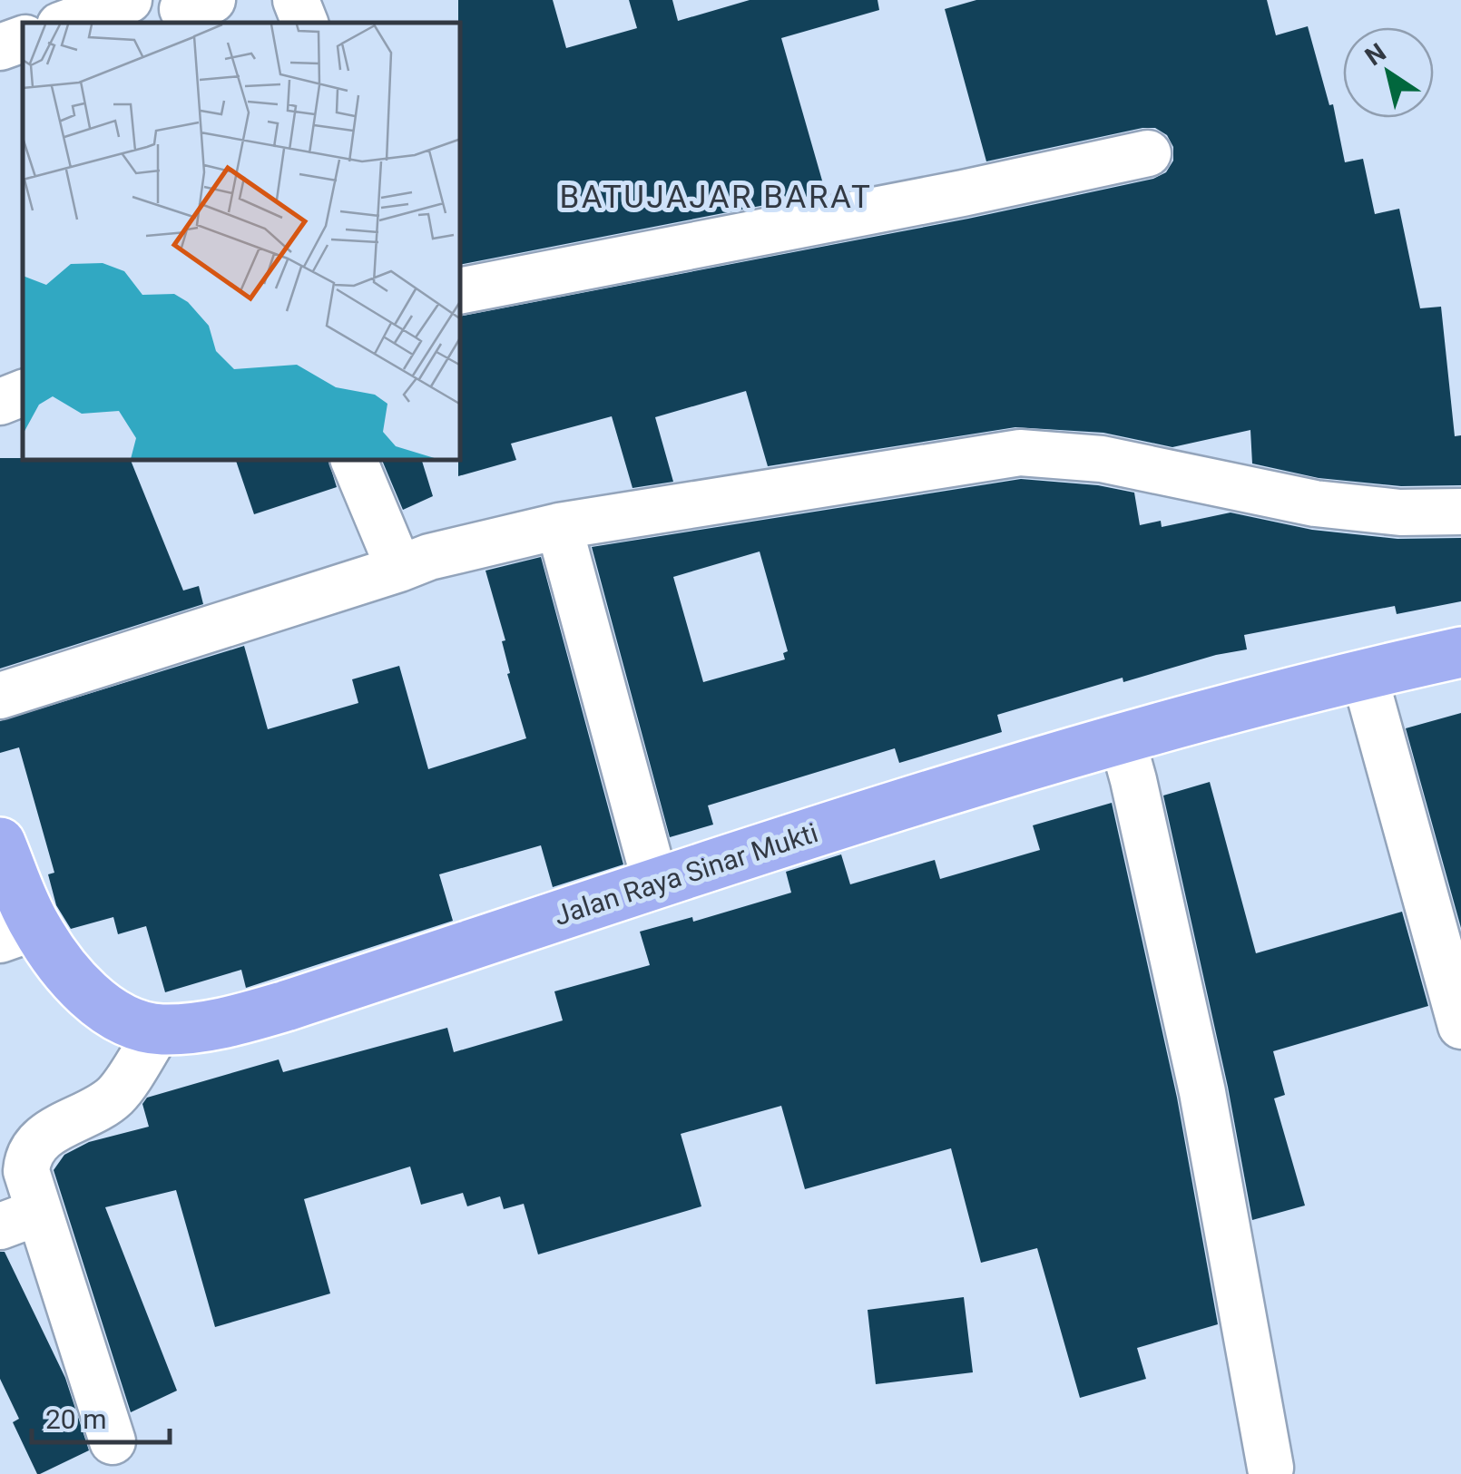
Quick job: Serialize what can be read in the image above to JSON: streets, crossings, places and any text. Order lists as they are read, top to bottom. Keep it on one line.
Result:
{"streets":{"highway":["Jalan Raya Sinar Mukti"]},"districts":["BATUJAJAR BARAT"],"scale_bar":"20 m","north":"top left"}
